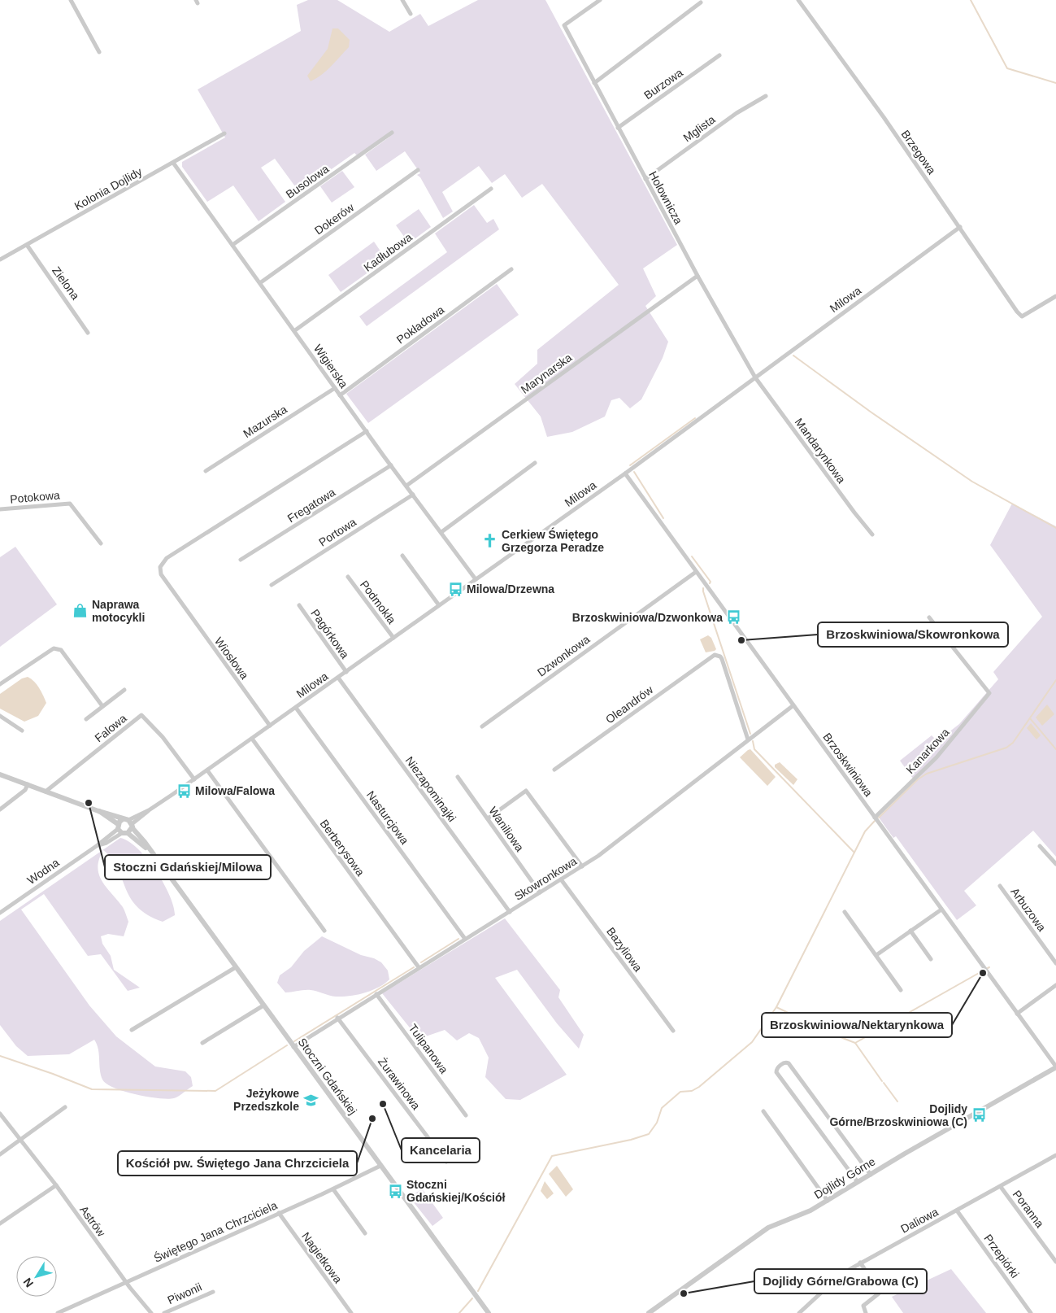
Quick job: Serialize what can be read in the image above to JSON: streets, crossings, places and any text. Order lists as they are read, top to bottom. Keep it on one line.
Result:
{"streets":{"street":["Burzowa","Mglista","Brzegowa","Busolowa","Kolonia Dojlidy","Holownicza","Dokerów","Kadłubowa","Zielona","Milowa","Pokładowa","Wigierska","Marynarska","Mazurska","Mandarynkowa","Potokowa","Fregatowa","Portowa","Podmokła","Pagórkowa","Dzwonkowa","Wiosłowa","Oleandrów","Falowa","Kanarkowa","Brzoskwiniowa","Niezapominajki","Nasturcjowa","Waniliowa","Berberysowa","Wodna","Skowronkowa","Arbuzowa","Bazyliowa","Tulipanowa","Stoczni Gdańskiej","Żurawinowa","Dojlidy Górne","Poranna","Daliowa","Astrów","Świętego Jana Chrzciciela","Przepiórki","Nagietkowa","Piwonii"]},"crossings":[["Burzowa","Holownicza"],["Mglista","Holownicza"],["Brzegowa","Milowa"],["Busolowa","Wigierska"],["Kolonia Dojlidy","Zielona"],["Kolonia Dojlidy","Wigierska"],["Holownicza","Milowa"],["Holownicza","Marynarska"],["Holownicza","Mandarynkowa"],["Dokerów","Wigierska"],["Kadłubowa","Wigierska"],["Milowa","Wigierska"],["Milowa","Mandarynkowa"],["Milowa","Podmokła"],["Milowa","Pagórkowa"],["Milowa","Wiosłowa"],["Milowa","Falowa"],["Milowa","Brzoskwiniowa"],["Milowa","Niezapominajki"],["Milowa","Nasturcjowa"],["Milowa","Berberysowa"],["Milowa","Stoczni Gdańskiej"],["Pokładowa","Wigierska"],["Wigierska","Marynarska"],["Wigierska","Mazurska"],["Wigierska","Fregatowa"],["Wigierska","Portowa"],["Wigierska","Wiosłowa"],["Dzwonkowa","Brzoskwiniowa"],["Oleandrów","Skowronkowa"],["Falowa","Stoczni Gdańskiej"],["Kanarkowa","Brzoskwiniowa"],["Brzoskwiniowa","Skowronkowa"],["Brzoskwiniowa","Dojlidy Górne"],["Niezapominajki","Skowronkowa"],["Nasturcjowa","Skowronkowa"],["Waniliowa","Skowronkowa"],["Berberysowa","Skowronkowa"],["Wodna","Stoczni Gdańskiej"],["Skowronkowa","Bazyliowa"],["Skowronkowa","Tulipanowa"],["Skowronkowa","Stoczni Gdańskiej"],["Skowronkowa","Żurawinowa"],["Stoczni Gdańskiej","Świętego Jana Chrzciciela"],["Poranna","Daliowa"],["Daliowa","Przepiórki"],["Astrów","Świętego Jana Chrzciciela"],["Świętego Jana Chrzciciela","Nagietkowa"]],"places":{"church":["Cerkiew Świętego Grzegorza Peradze"],"bus stop":["Milowa/Drzewna","Brzoskwiniowa/Dzwonkowa","Milowa/Falowa","Dojlidy Górne/Brzoskwiniowa (C)","Stoczni Gdańskiej/Kościół"],"shop":["Naprawa motocykli"],"other":["Brzoskwiniowa/Skowronkowa","Stoczni Gdańskiej/Milowa","Brzoskwiniowa/Nektarynkowa","Kancelaria","Kościół pw. Świętego Jana Chrzciciela","Dojlidy Górne/Grabowa (C)"],"school or university":["Jeżykowe Przedszkole"]},"north":"bottom left"}
